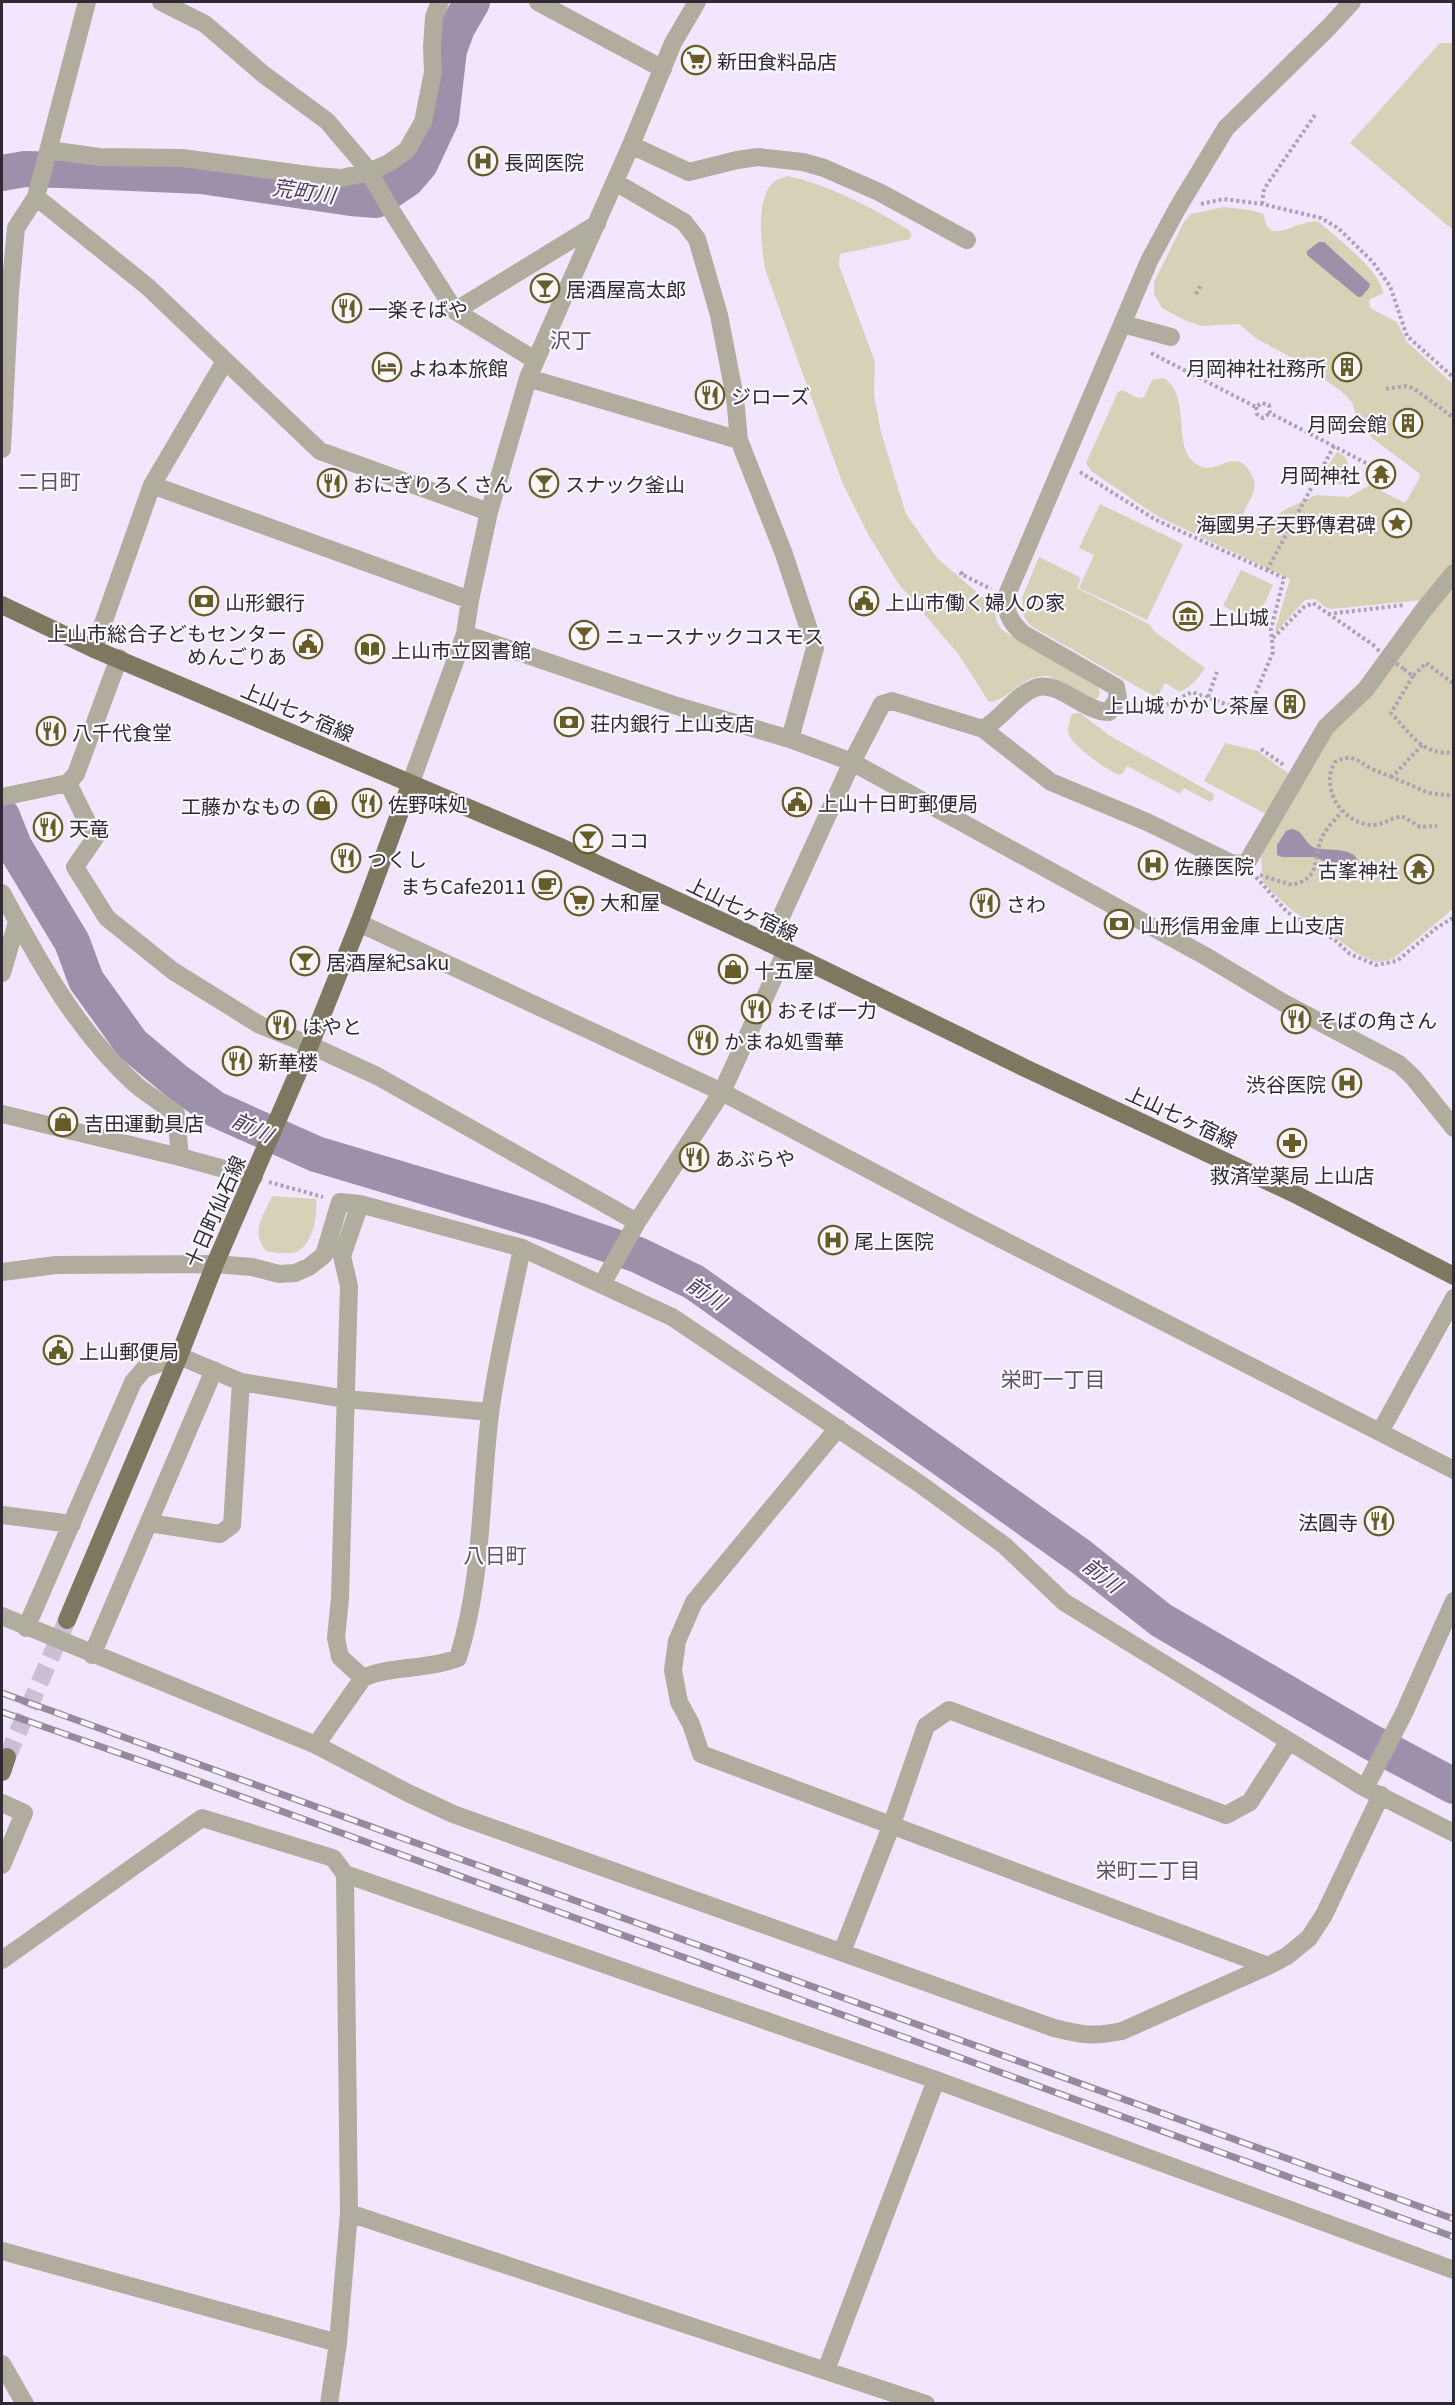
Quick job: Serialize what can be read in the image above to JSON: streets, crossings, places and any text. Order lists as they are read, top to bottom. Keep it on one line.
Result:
{"streets":{"main road":["上山七ヶ宿線","十日町仙石線"]},"crossings":[["上山七ヶ宿線","十日町仙石線"]],"districts":["沢丁","二日町","栄町一丁目","八日町","栄町二丁目"],"water":["荒町川","前川"],"places":{"supermarket":["新田食料品店","大和屋"],"hospital":["長岡医院","佐藤医院","渋谷医院","尾上医院"],"bar":["居酒屋高太郎","スナック釜山","ニュースナックコスモス","ココ","居酒屋紀saku"],"restaurant":["一楽そばや","ジローズ","おにぎりろくさん","八千代食堂","佐野味処","天竜","つくし","さわ","おそば一力","そばの角さん","はやと","かまね処雪華","新華楼","あぶらや","法圓寺"],"hotel":["よね本旅館"],"building":["月岡神社社務所","月岡会館","上山城 かかし茶屋"],"temple":["月岡神社","古峯神社"],"place":["海國男子天野傳君碑"],"bank":["山形銀行","荘内銀行 上山支店","山形信用金庫 上山支店"],"public building":["上山市働く婦人の家","上山市総合子どもセンター めんごりあ","上山十日町郵便局","上山郵便局"],"museum":["上山城"],"library":["上山市立図書館"],"shop":["工藤かなもの","十五屋","吉田運動具店"],"cafe":["まちCafe2011"],"pharmacy":["救済堂薬局 上山店"]}}
